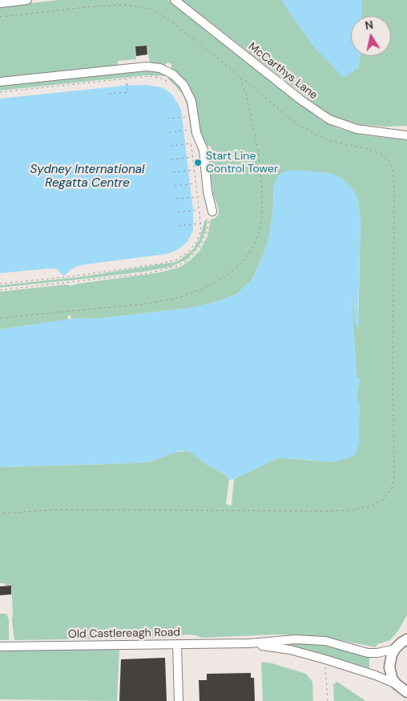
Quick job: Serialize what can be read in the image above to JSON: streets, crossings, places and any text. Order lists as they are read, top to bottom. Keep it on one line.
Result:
{"streets":{"street":["McCarthys Lane","Old Castlereagh Road"]},"water":["Sydney International Regatta Centre"],"places":["Start Line Control Tower"],"north":"top"}
